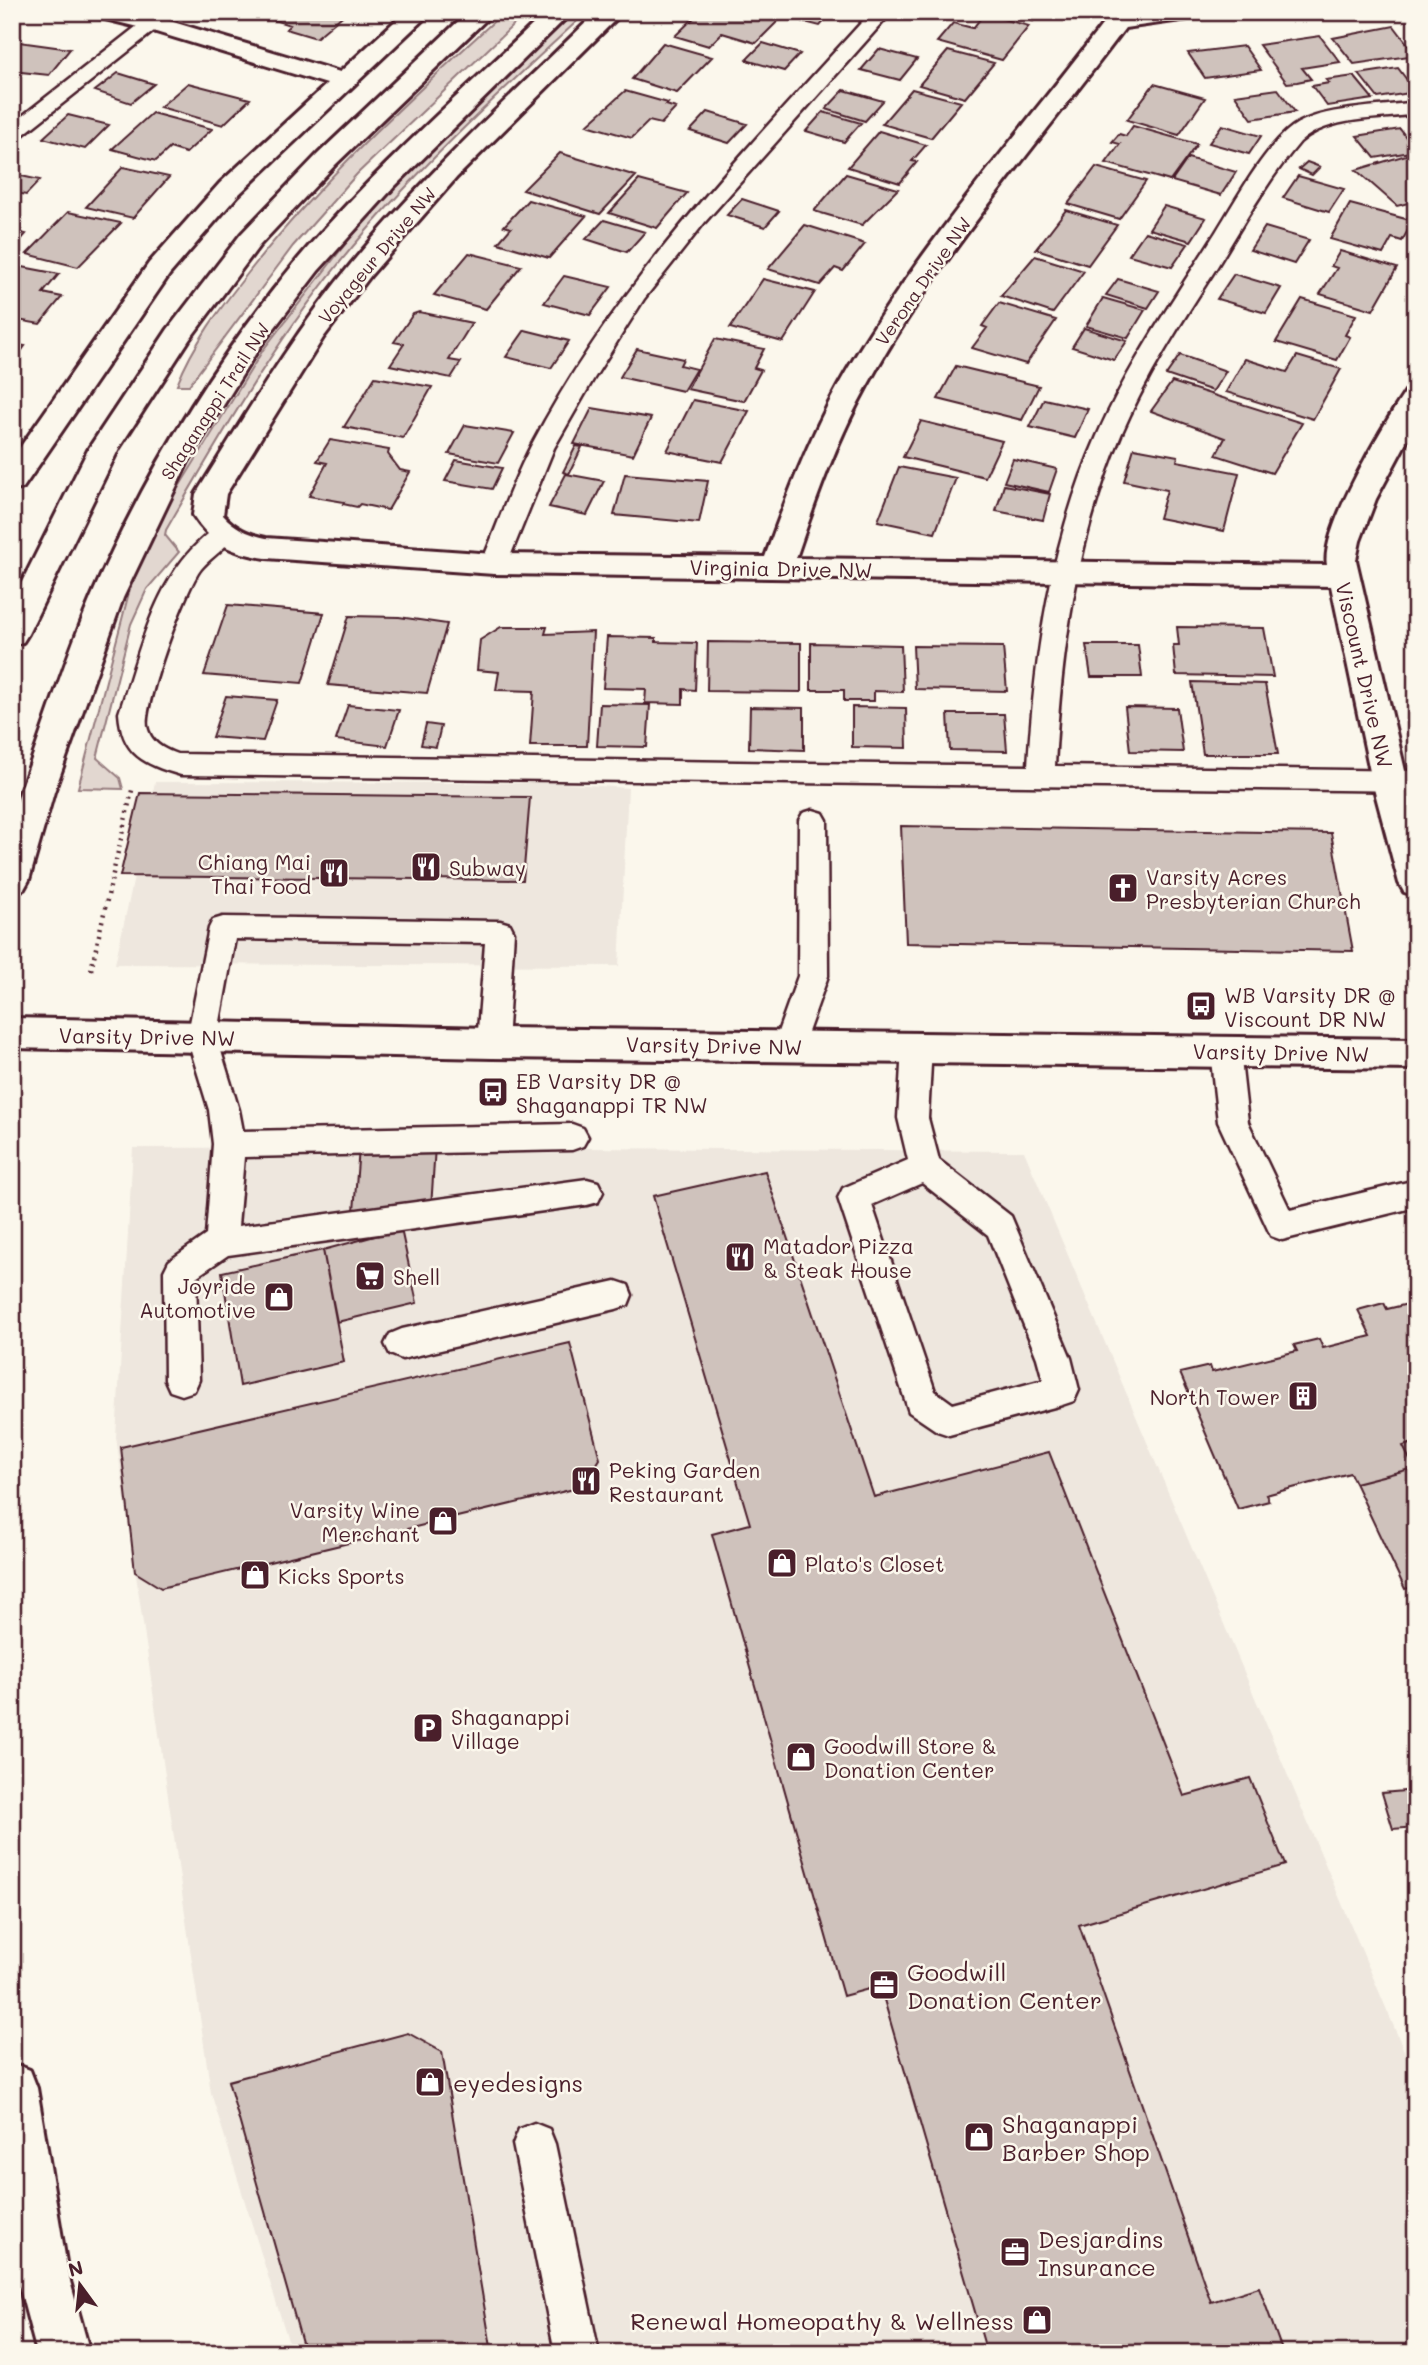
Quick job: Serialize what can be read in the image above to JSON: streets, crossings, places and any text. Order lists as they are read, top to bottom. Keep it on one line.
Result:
{"streets":{"street":["Voyageur Drive NW","Verona Drive NW","Shaganappi Trail NW","Virginia Drive NW","Viscount Drive NW","Varsity Drive NW"]},"crossings":[["Voyageur Drive NW","Virginia Drive NW"],["Verona Drive NW","Virginia Drive NW"],["Virginia Drive NW","Viscount Drive NW"]],"places":{"restaurant":["Subway","Chiang Mai Thai Food","Matador Pizza & Steak House","Peking Garden Restaurant"],"church":["Varsity Acres Presbyterian Church"],"bus stop":["WB Varsity DR @ Viscount DR NW","EB Varsity DR @ Shaganappi TR NW"],"supermarket":["Shell"],"shop":["Joyride Automotive","Varsity Wine Merchant","Plato's Closet","Kicks Sports","Goodwill Store & Donation Center","eyedesigns","Shaganappi Barber Shop","Renewal Homeopathy & Wellness"],"building":["North Tower"],"parking":["Shaganappi Village"],"office":["Goodwill Donation Center","Desjardins Insurance"]},"north":"top"}
